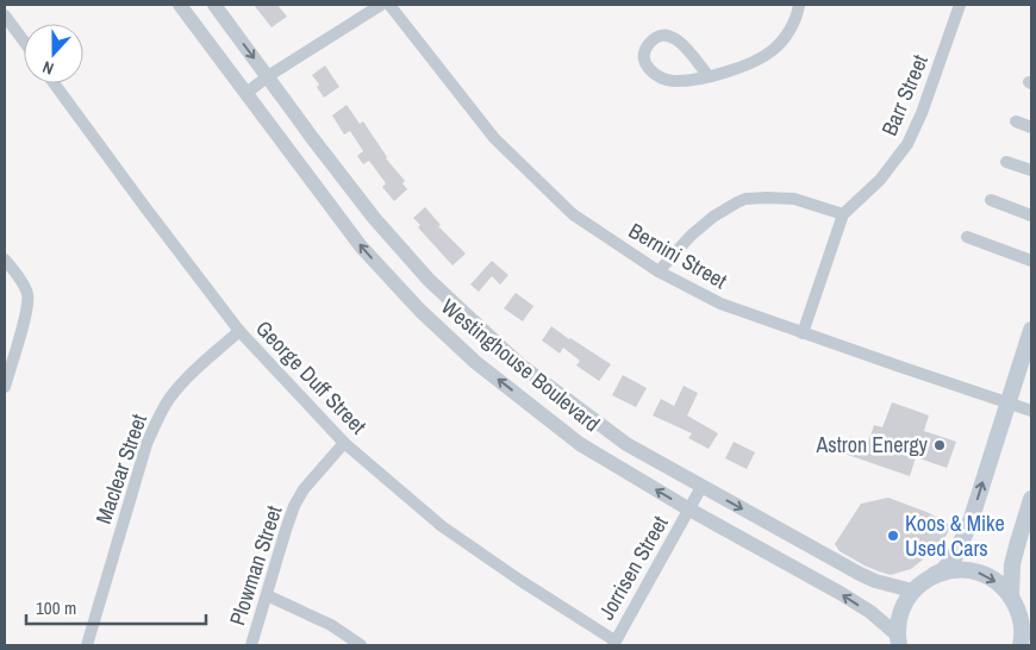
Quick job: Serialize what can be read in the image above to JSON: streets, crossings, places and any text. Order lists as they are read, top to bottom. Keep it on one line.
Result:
{"streets":{"street":["Barr Street","Bernini Street","Westinghouse Boulevard","George Duff Street","Maclear Street","Plowman Street","Jorrisen Street"]},"crossings":[["Barr Street","Bernini Street"],["Westinghouse Boulevard","Jorrisen Street"],["George Duff Street","Maclear Street"],["George Duff Street","Plowman Street"],["George Duff Street","Jorrisen Street"]],"places":["Astron Energy","Koos & Mike Used Cars"],"scale_bar":"100 m","north":"bottom"}
